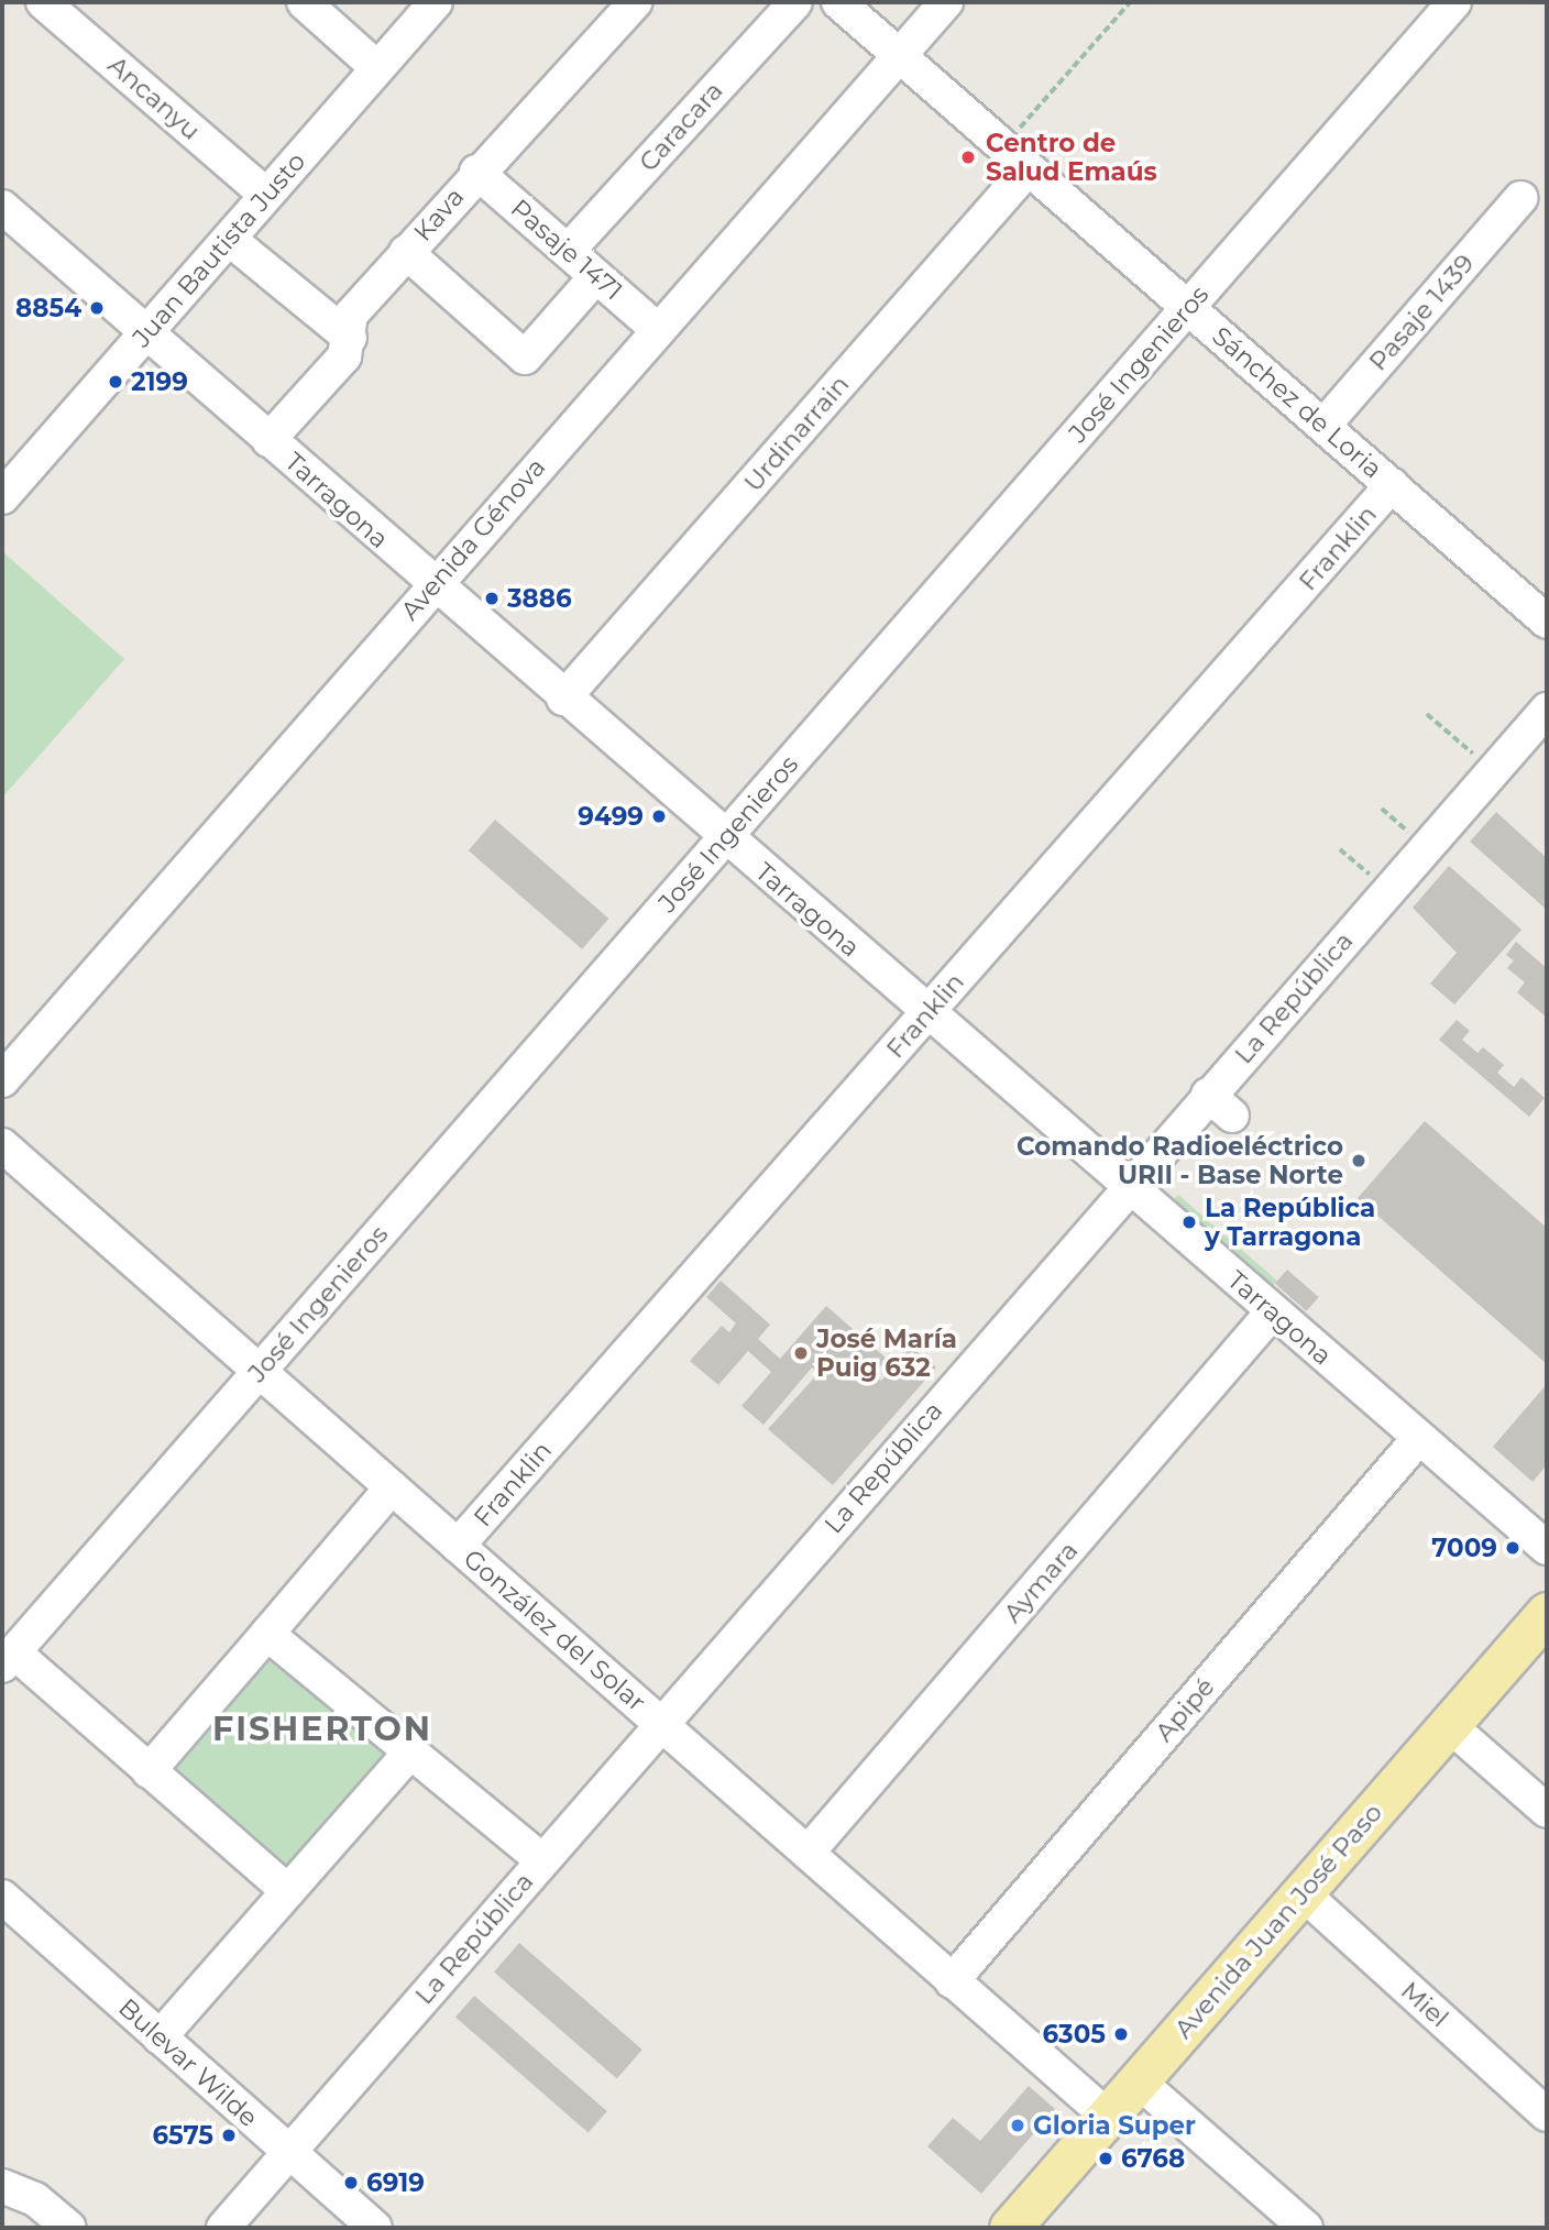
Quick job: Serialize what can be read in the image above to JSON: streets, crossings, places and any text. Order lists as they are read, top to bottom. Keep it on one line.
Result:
{"streets":{"main road":["Avenida Juan José Paso"],"street":["Ancanyu","Caracara","Kava","Juan Bautista Justo","Pasaje 1471","Pasaje 1439","José Ingenieros","Sánchez de Loria","Urdinarrain","Tarragona","Avenida Génova","Franklin","La República","Aymara","González del Solar","Apipé","Miel","Bulevar Wilde"]},"crossings":[["Ancanyu","Juan Bautista Justo"],["Caracara","Pasaje 1471"],["Kava","Pasaje 1471"],["Kava","Tarragona"],["Juan Bautista Justo","Tarragona"],["Pasaje 1471","Avenida Génova"],["Pasaje 1439","Sánchez de Loria"],["José Ingenieros","Sánchez de Loria"],["José Ingenieros","Tarragona"],["José Ingenieros","González del Solar"],["Sánchez de Loria","Urdinarrain"],["Sánchez de Loria","Avenida Génova"],["Sánchez de Loria","Franklin"],["Urdinarrain","Tarragona"],["Tarragona","Avenida Génova"],["Tarragona","Franklin"],["Tarragona","La República"],["Tarragona","Aymara"],["Tarragona","Apipé"],["Franklin","González del Solar"],["La República","González del Solar"],["La República","Bulevar Wilde"],["Aymara","González del Solar"],["González del Solar","Apipé"],["González del Solar","Avenida Juan José Paso"],["Avenida Juan José Paso","Miel"]],"districts":["FISHERTON"],"places":["Centro de Salud Emaús","8854","2199","3886","9499","Comando Radioeléctrico URII - Base Norte","La República y Tarragona","José María Puig 632","7009","6305","Gloria Super","6575","6768","6919"]}
